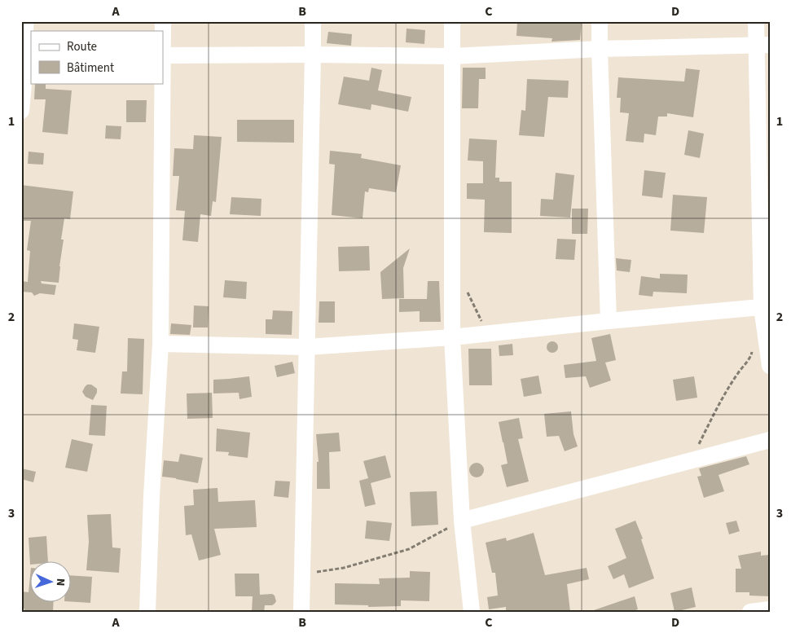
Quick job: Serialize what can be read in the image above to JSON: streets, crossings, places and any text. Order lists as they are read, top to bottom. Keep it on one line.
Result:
{"legend":["Route","Bâtiment"],"north":"right","grid":{"columns":["A","B","C","D"],"rows":["1","2","3"]}}
